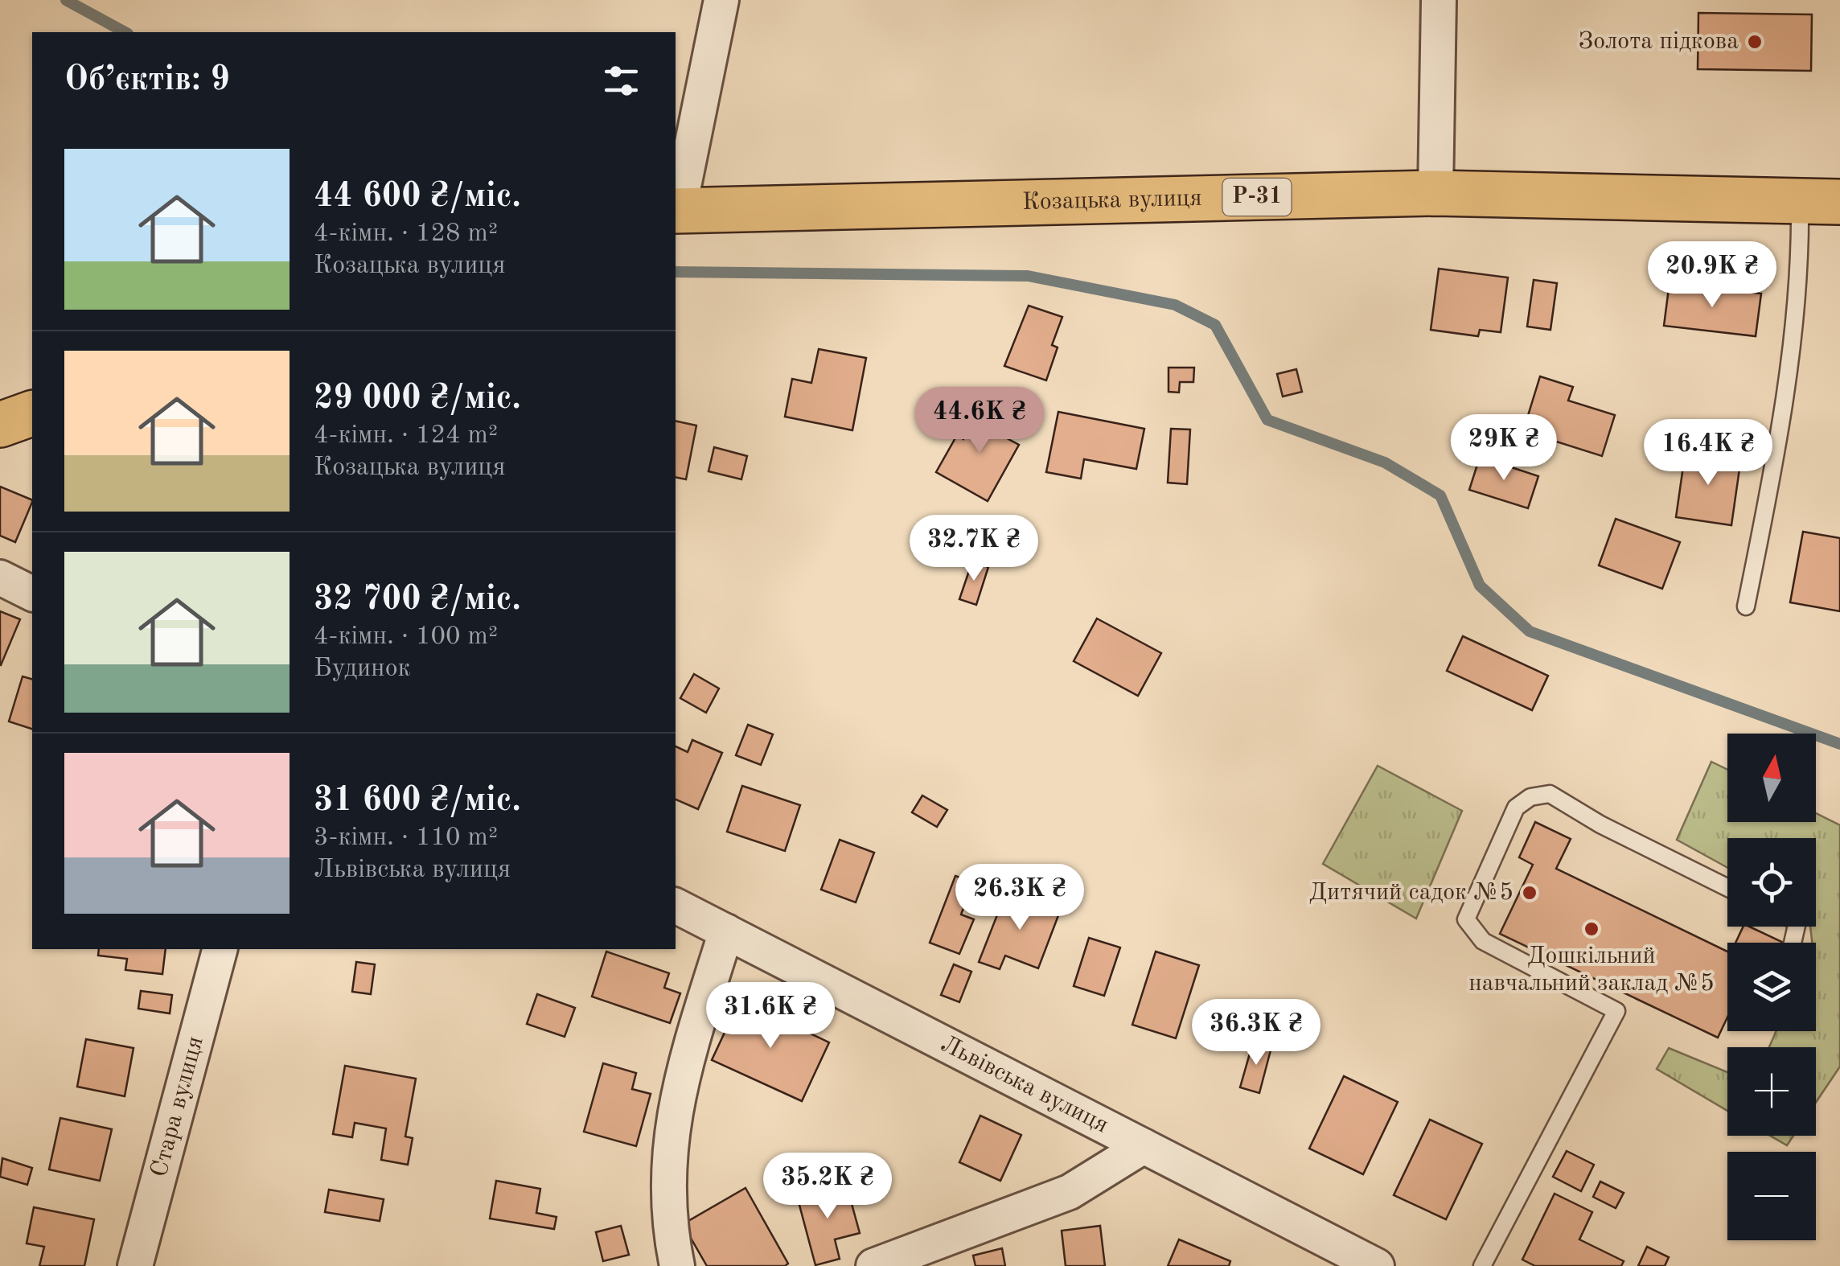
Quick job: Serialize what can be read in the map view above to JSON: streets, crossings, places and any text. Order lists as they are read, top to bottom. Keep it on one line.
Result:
{"streets":{"main road":["Р-31","Козацька вулиця"],"street":["Львівська вулиця","Стара вулиця"]},"places":["Золота пiдкова","Дитячий садок №5","Дошкільний навчальний заклад №5"],"north":"top","page":{"heading":"Об’єктів: 9","list":[{"name":"44 600 ₴/міс.","note":"4-кімн. · 128 m² · Козацька вулиця"},{"name":"29 000 ₴/міс.","note":"4-кімн. · 124 m² · Козацька вулиця"},{"name":"32 700 ₴/міс.","note":"4-кімн. · 100 m² · Будинок"},{"name":"31 600 ₴/міс.","note":"3-кімн. · 110 m² · Львівська вулиця"}],"price":["20.9K ₴","44.6K ₴","29K ₴","16.4K ₴","32.7K ₴","26.3K ₴","31.6K ₴","36.3K ₴","35.2K ₴"],"map_buttons":["+","−"]}}
